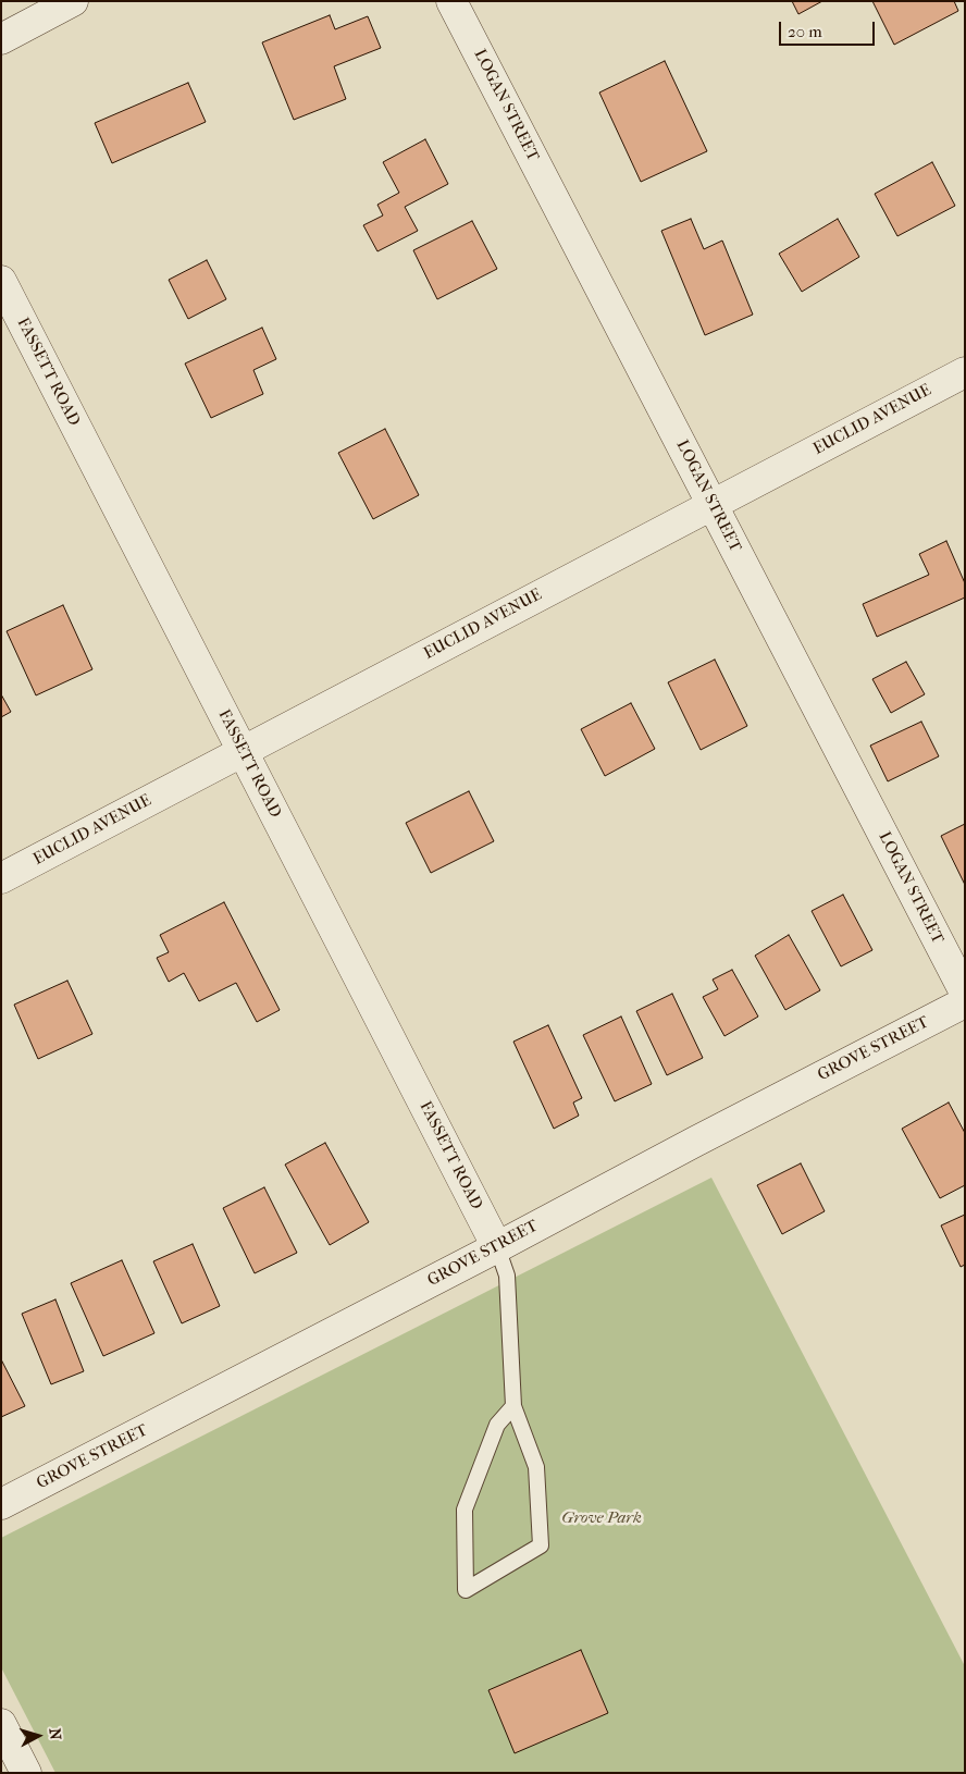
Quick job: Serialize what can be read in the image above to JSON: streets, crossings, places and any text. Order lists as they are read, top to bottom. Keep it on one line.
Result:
{"streets":{"street":["LOGAN STREET","FASSETT ROAD","EUCLID AVENUE","GROVE STREET"]},"crossings":[["LOGAN STREET","EUCLID AVENUE"],["FASSETT ROAD","EUCLID AVENUE"],["FASSETT ROAD","GROVE STREET"]],"parks":["Grove Park"],"scale_bar":"20 m","north":"right"}
